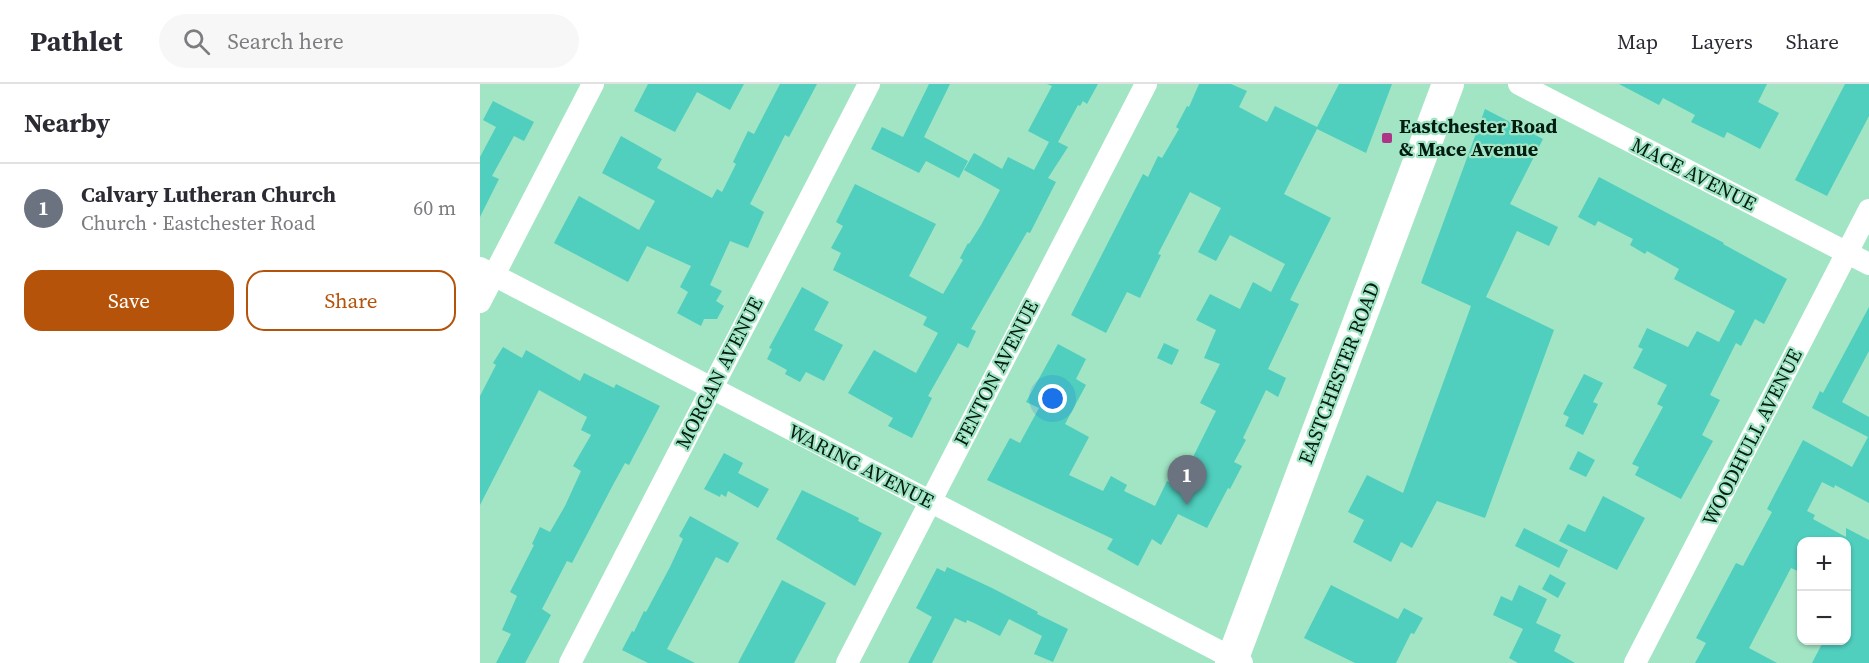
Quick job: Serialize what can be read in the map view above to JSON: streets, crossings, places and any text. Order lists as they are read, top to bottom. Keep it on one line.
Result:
{"streets":{"main road":["EASTCHESTER ROAD"],"street":["MACE AVENUE","MORGAN AVENUE","FENTON AVENUE","WOODHULL AVENUE","WARING AVENUE"]},"crossings":[["MACE AVENUE","WOODHULL AVENUE"],["MORGAN AVENUE","WARING AVENUE"],["FENTON AVENUE","WARING AVENUE"],["EASTCHESTER ROAD","WARING AVENUE"]],"places":{"transit":["Eastchester Road & Mace Avenue"]},"page":{"header":"Pathlet","search":"Search here","nav":["Map","Layers","Share"],"heading":"Nearby","list":[{"mark":"1","name":"Calvary Lutheran Church","note":"Church · Eastchester Road","value":"60 m"}],"buttons":["Save","Share"],"pins":"1","map_buttons":["+","−"]}}
